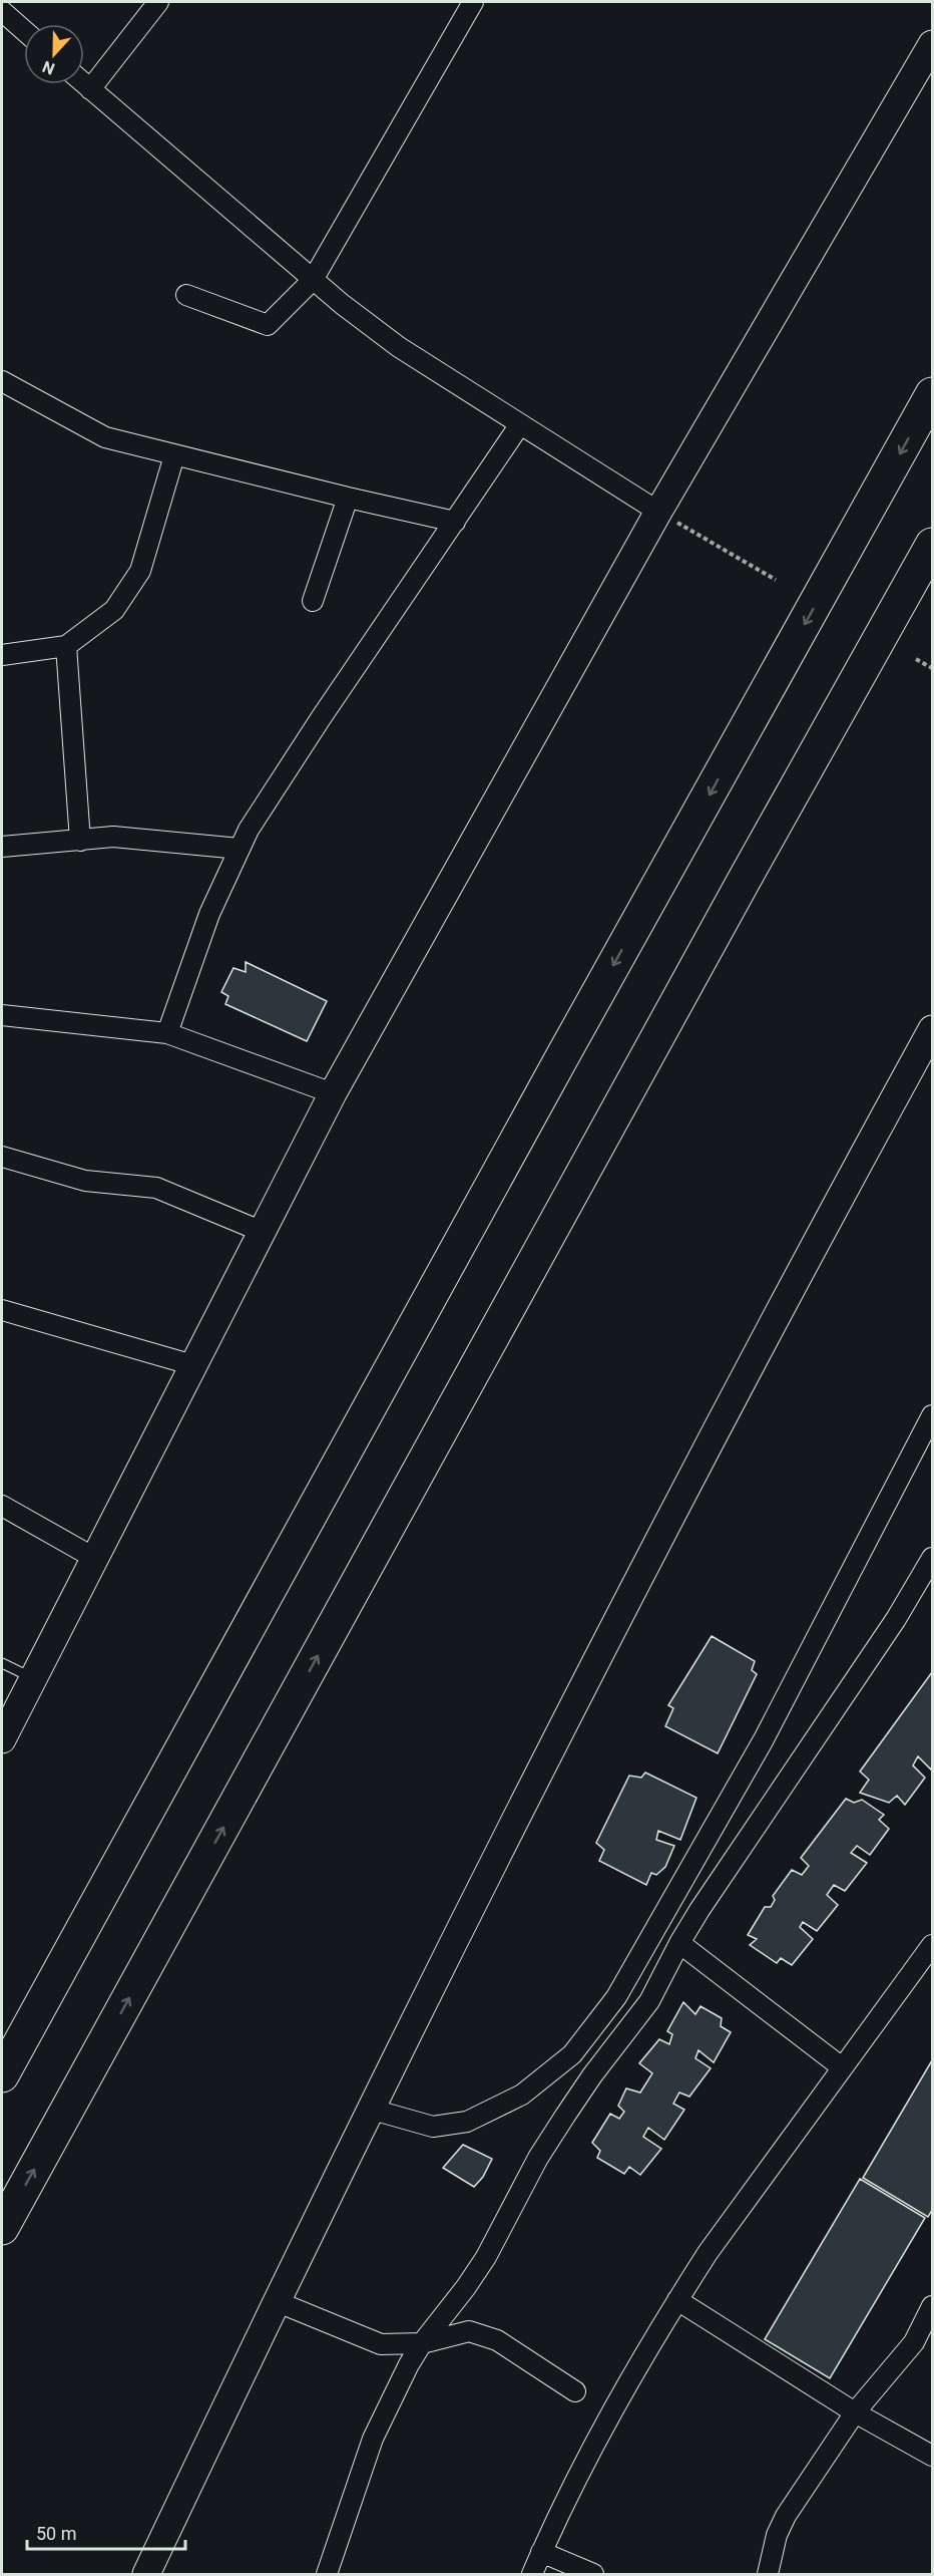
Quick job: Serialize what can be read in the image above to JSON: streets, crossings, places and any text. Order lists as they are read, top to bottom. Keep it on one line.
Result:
{"scale_bar":"50 m","north":"bottom"}
